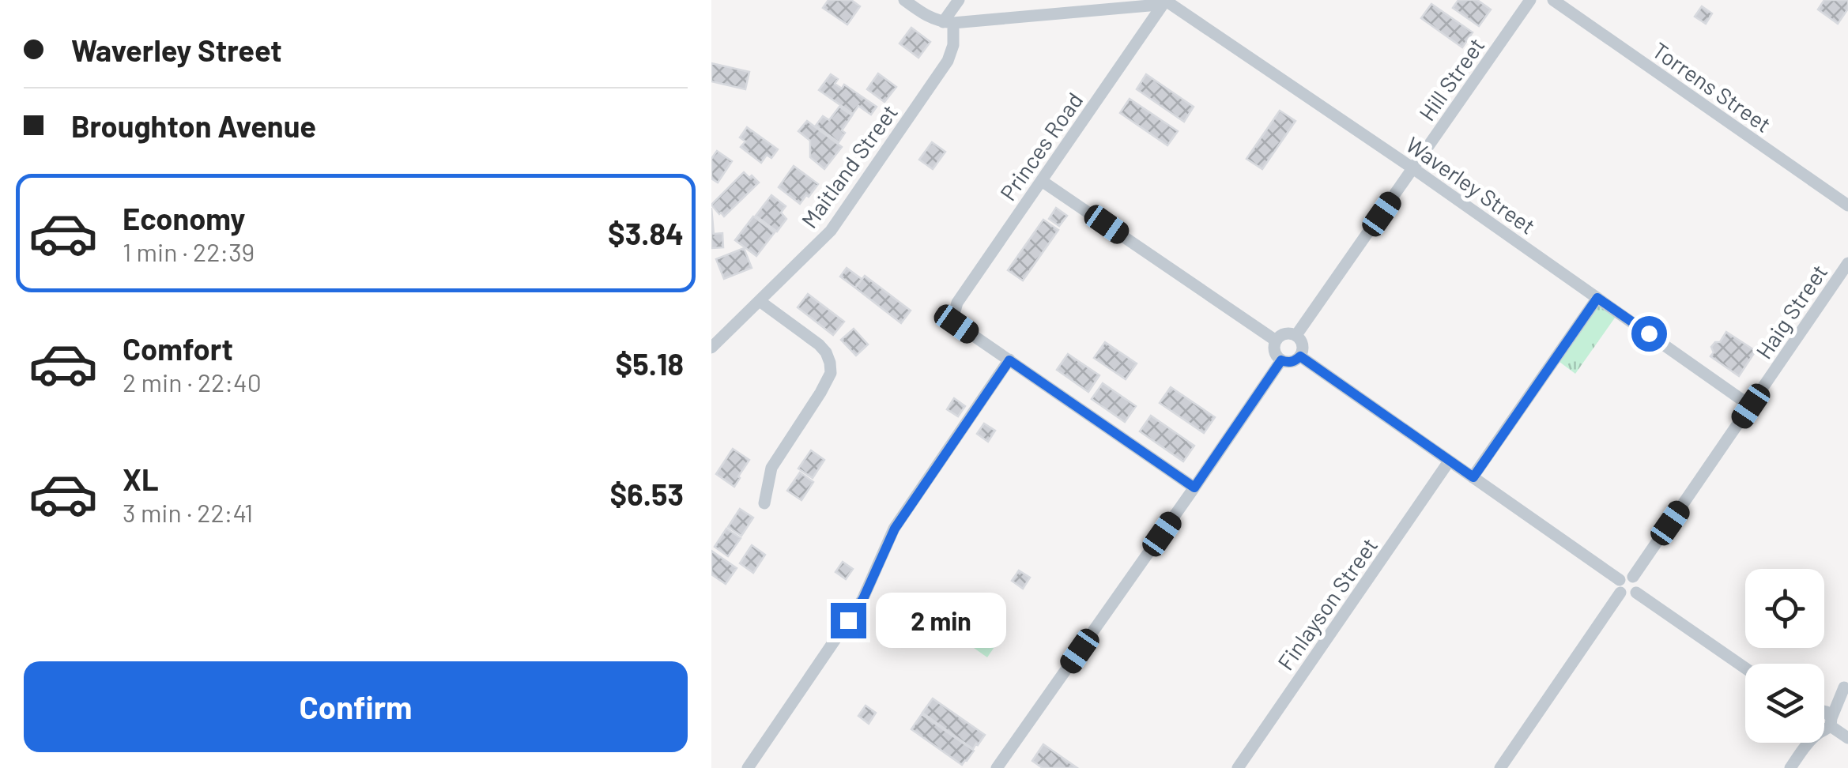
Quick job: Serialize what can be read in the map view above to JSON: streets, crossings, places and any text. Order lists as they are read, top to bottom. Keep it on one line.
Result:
{"streets":{"street":["Hill Street","Torrens Street","Princes Road","Maitland Street","Waverley Street","Haig Street","Finlayson Street"]},"crossings":[["Hill Street","Waverley Street"],["Princes Road","Waverley Street"],["Waverley Street","Haig Street"]],"page":{"banner":["Waverley Street","Broughton Avenue"],"list":[{"name":"Economy","note":"1 min · 22:39","value":"$3.84"},{"name":"Comfort","note":"2 min · 22:40","value":"$5.18"},{"name":"XL","note":"3 min · 22:41","value":"$6.53"}],"bubble":"2 min","buttons":"Confirm"}}
